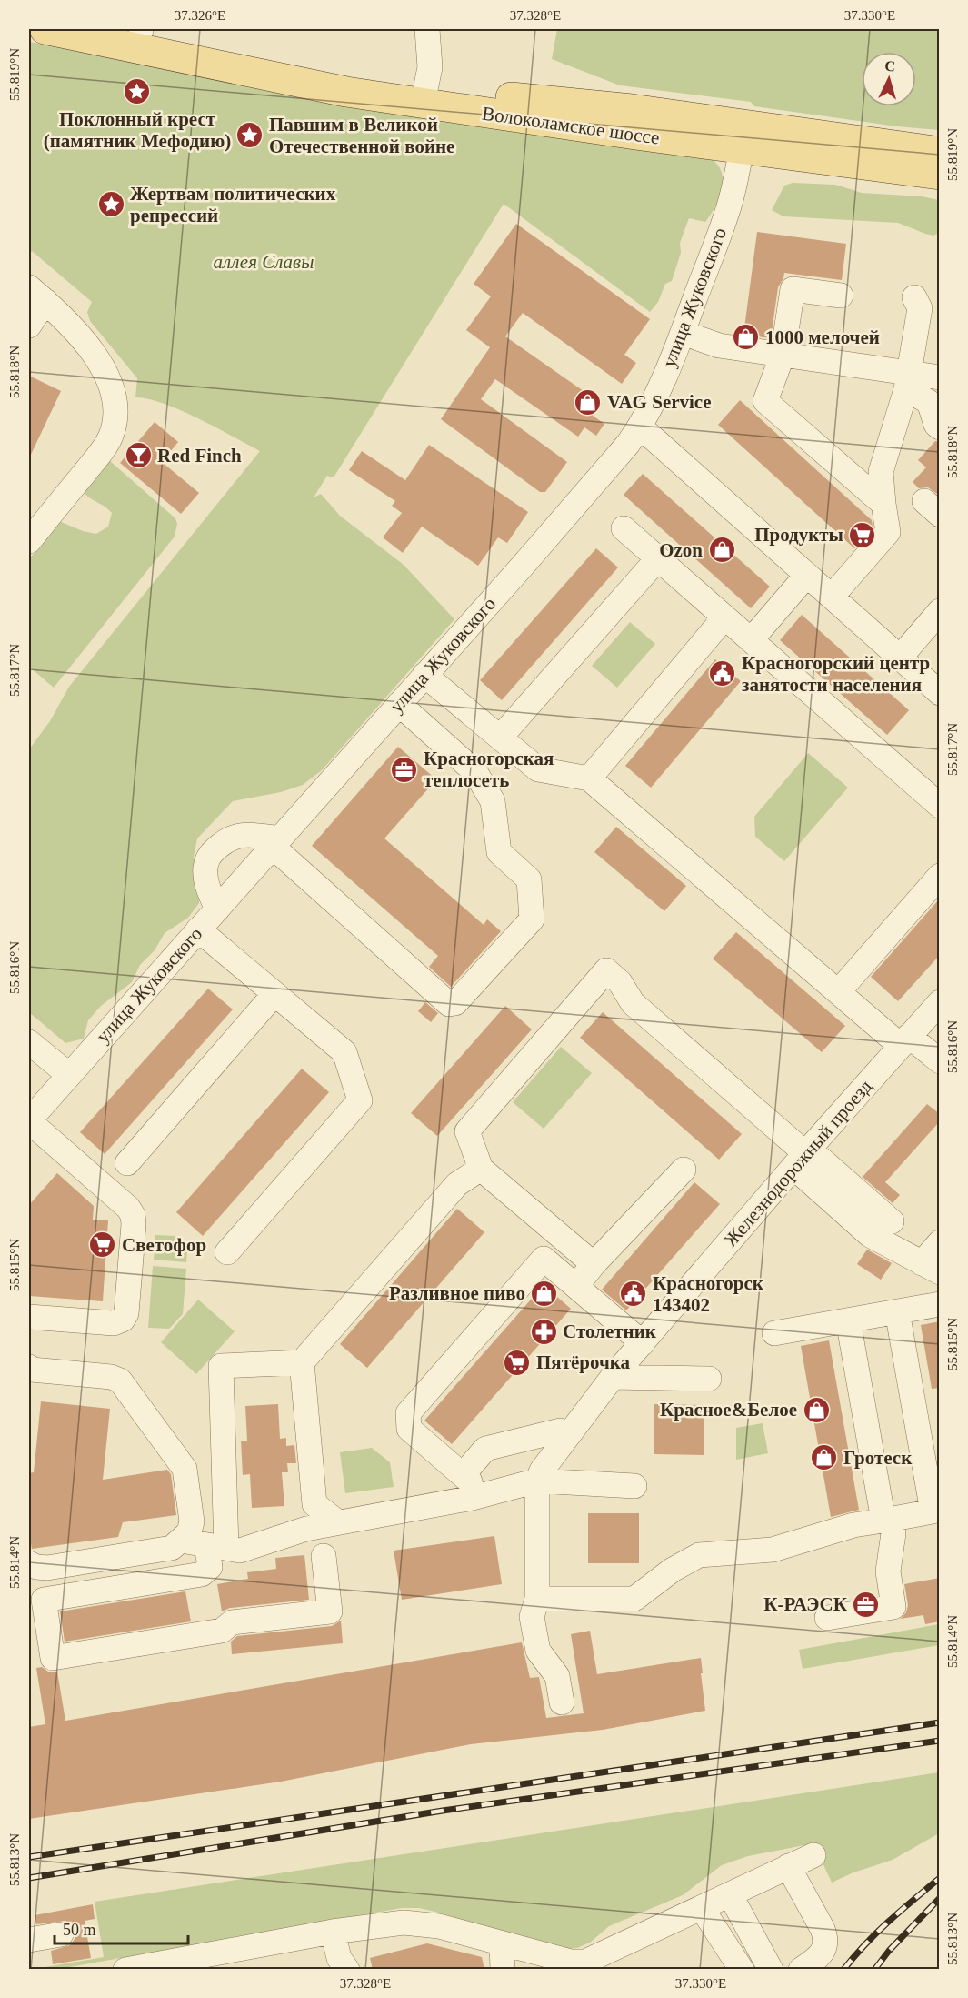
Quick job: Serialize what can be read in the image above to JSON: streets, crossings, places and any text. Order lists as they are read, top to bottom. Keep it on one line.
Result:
{"streets":{"main road":["Волоколамское шоссе"],"street":["улица Жуковского","Железнодорожный проезд"]},"crossings":[["Волоколамское шоссе","улица Жуковского"]],"parks":["аллея Славы"],"places":{"place":["Поклонный крест (памятник Мефодию)","Павшим в Великой Отечественной войне","Жертвам политических репрессий"],"shop":["1000 мелочей","VAG Service","Ozon","Разливное пиво","Красное&Белое","Гротеск"],"bar":["Red Finch"],"supermarket":["Продукты","Светофор","Пятёрочка"],"public building":["Красногорский центр занятости населения","Красногорск 143402"],"office":["Красногорская теплосеть","К-РАЭСК"],"pharmacy":["Столетник"]},"scale_bar":"50 m","north":"top","coordinates":["37.326°E","37.328°E","37.330°E","55.819°N","55.818°N","55.817°N","55.816°N","55.815°N","55.814°N","55.813°N"]}
